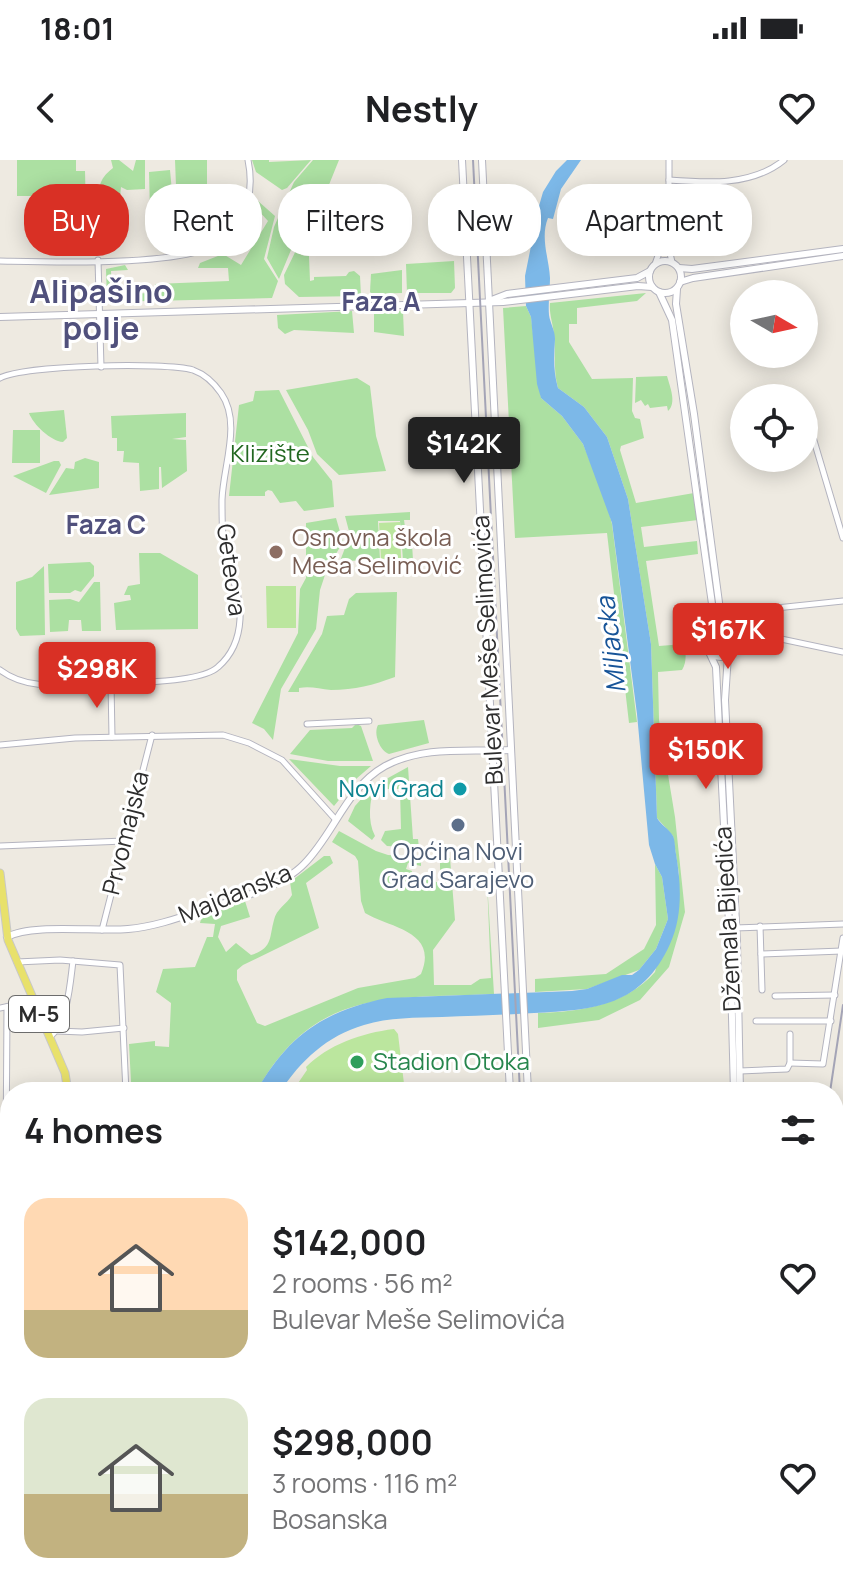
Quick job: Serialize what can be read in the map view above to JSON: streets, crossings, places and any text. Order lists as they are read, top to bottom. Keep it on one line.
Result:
{"streets":{"main road":["Bulevar Meše Selimovića","Majdanska","Džemala Bijedića","M-5"],"street":["Geteova","Prvomajska"]},"crossings":[["Bulevar Meše Selimovića","Majdanska"],["Prvomajska","Majdanska"],["Majdanska","M-5"]],"districts":["Alipašino polje","Faza A","Faza C"],"water":["Miljacka"],"parks":["Klizište"],"places":["Osnovna škola Meša Selimović","Novi Grad","Općina Novi Grad Sarajevo","Stadion Otoka"],"north":"right","page":{"status":"18:01","header":"Nestly","chip":["Buy","Rent","Filters","New","Apartment"],"price":["$142K","$167K","$298K","$150K"],"heading":"4 homes","list":[{"name":"$142,000","note":"2 rooms · 56 m² · Bulevar Meše Selimovića"},{"name":"$298,000","note":"3 rooms · 116 m² · Bosanska"}]}}
